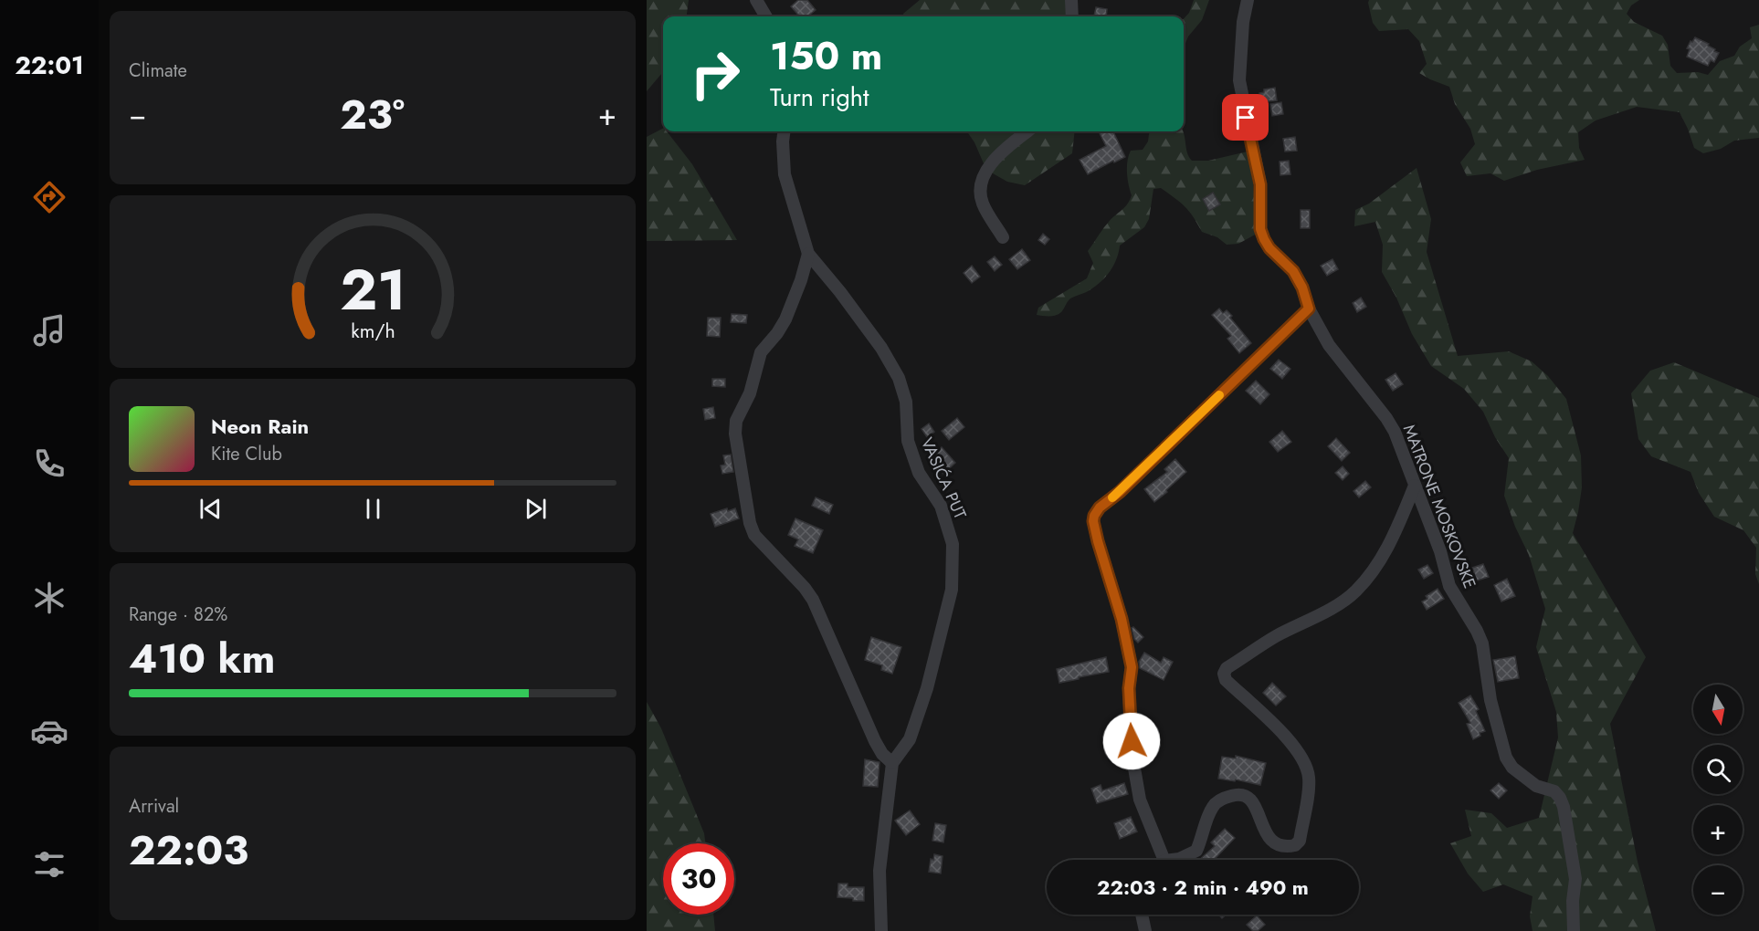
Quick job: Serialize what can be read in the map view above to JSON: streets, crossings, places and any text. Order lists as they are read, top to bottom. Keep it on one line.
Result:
{"streets":{"street":["VASIĆA PUT","MATRONE MOSKOVSKE"]},"north":"bottom","page":{"tabs":"22:01","tile":["Climate",["Range · 82%","410 km"],["Arrival","22:03"]],"turn":["150 m","Turn right"],"heat":["−","23°","+"],"song":["Neon Rain","Kite Club"],"map_buttons":["+","−"],"limit":"30","trip":"22:03 · 2 min · 490 m","gauge":["21","km/h"]}}
